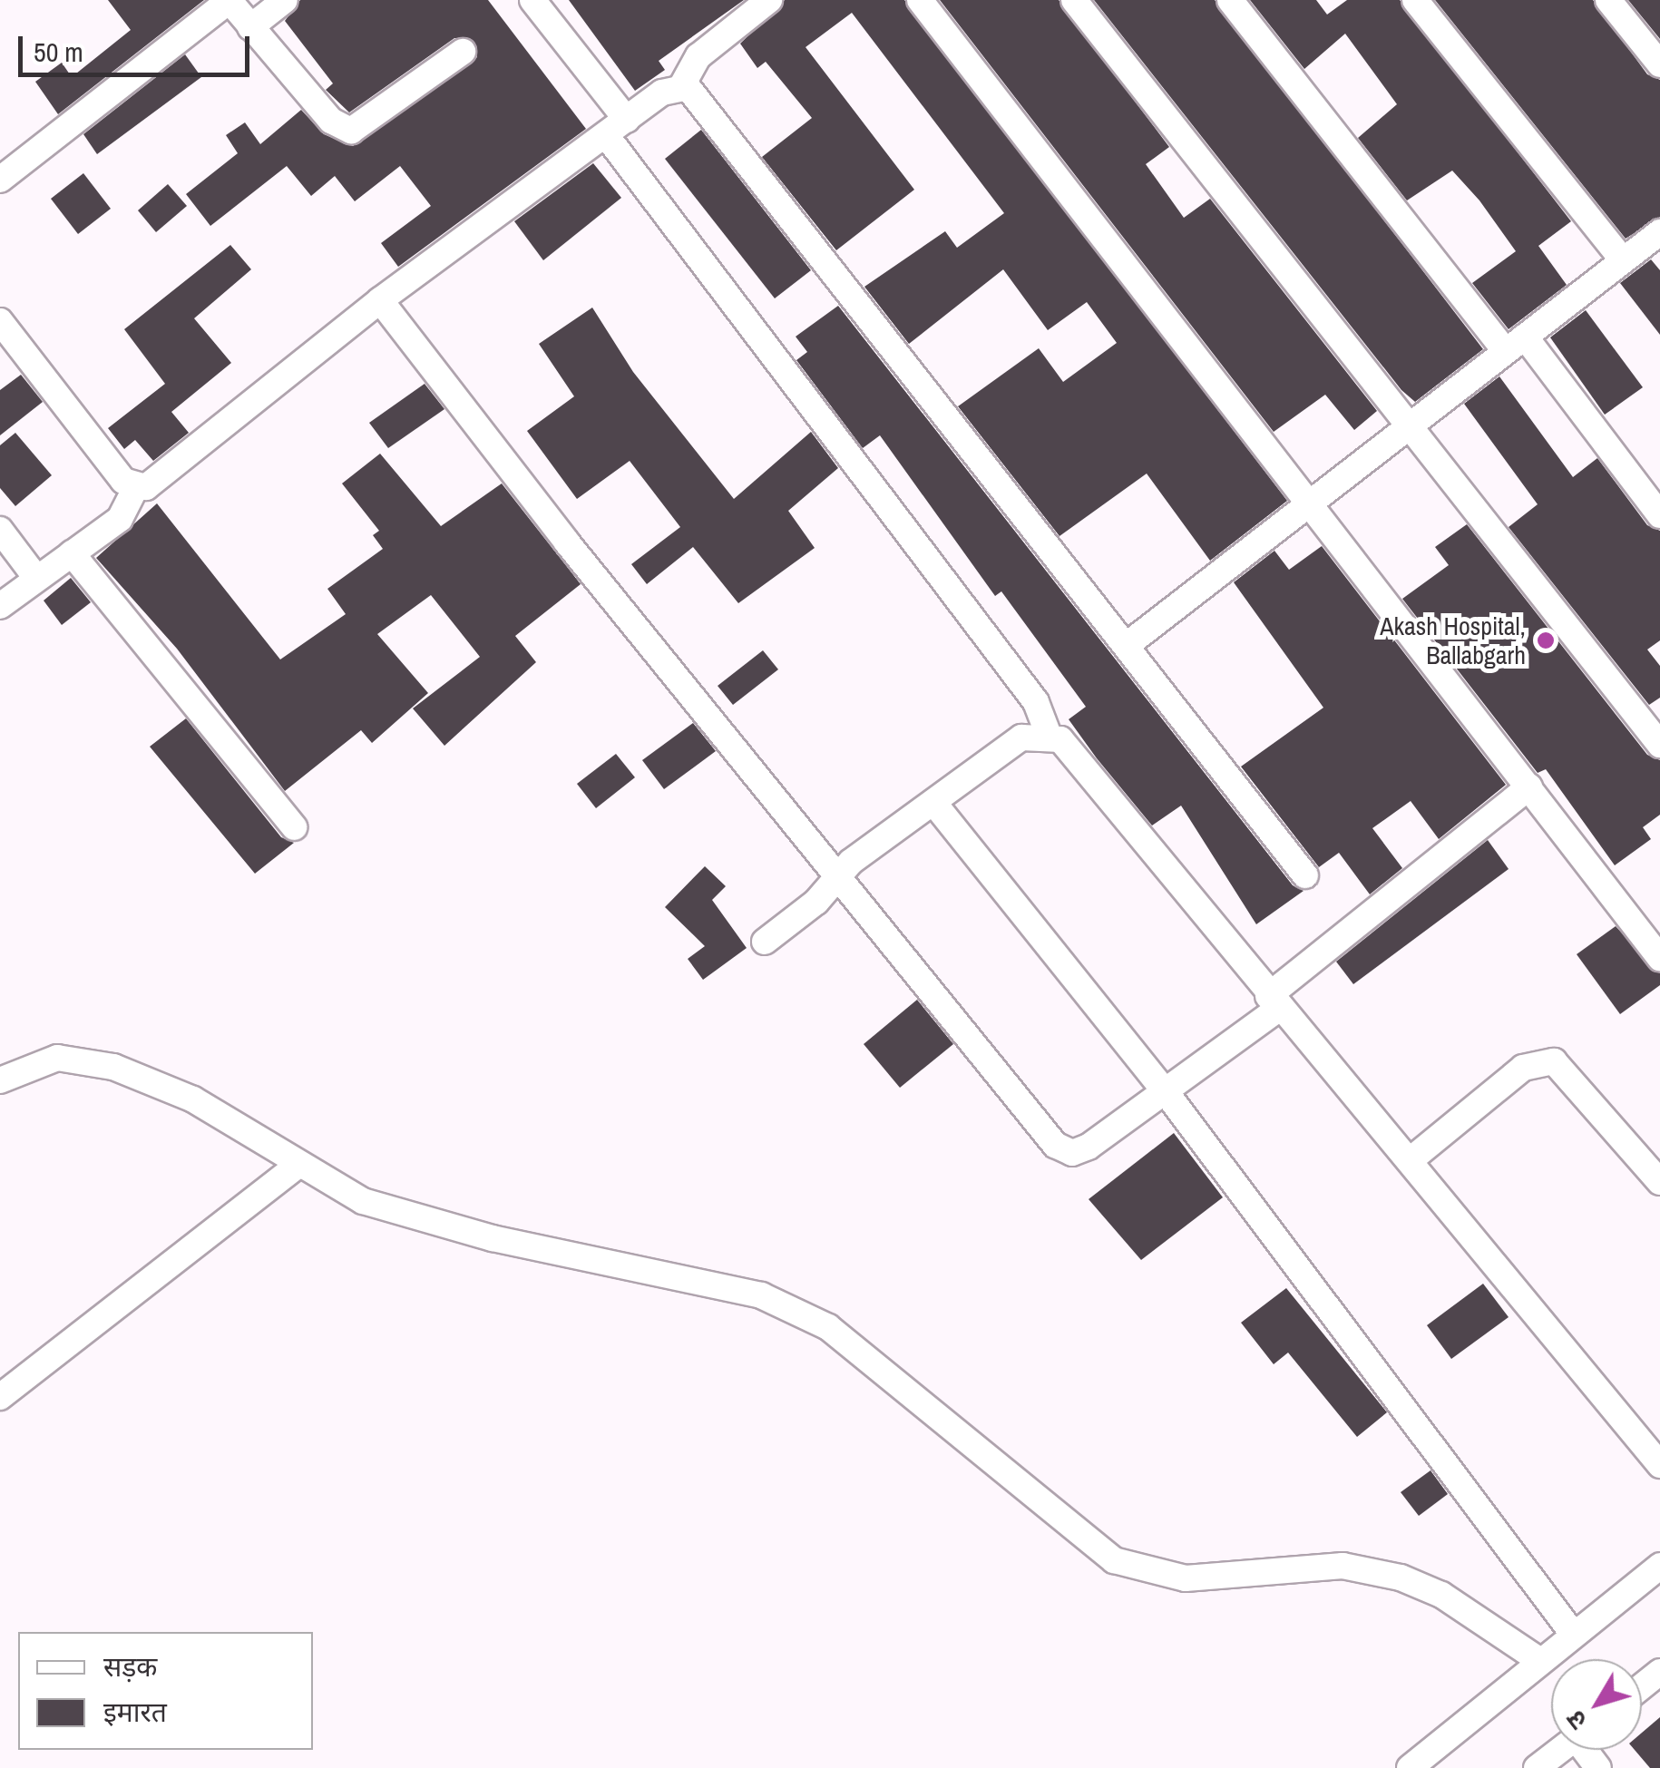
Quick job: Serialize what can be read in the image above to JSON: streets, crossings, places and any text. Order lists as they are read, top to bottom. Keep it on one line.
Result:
{"places":["Akash Hospital, Ballabgarh"],"legend":["सड़क","इमारत"],"scale_bar":"50 m","north":"bottom left"}
